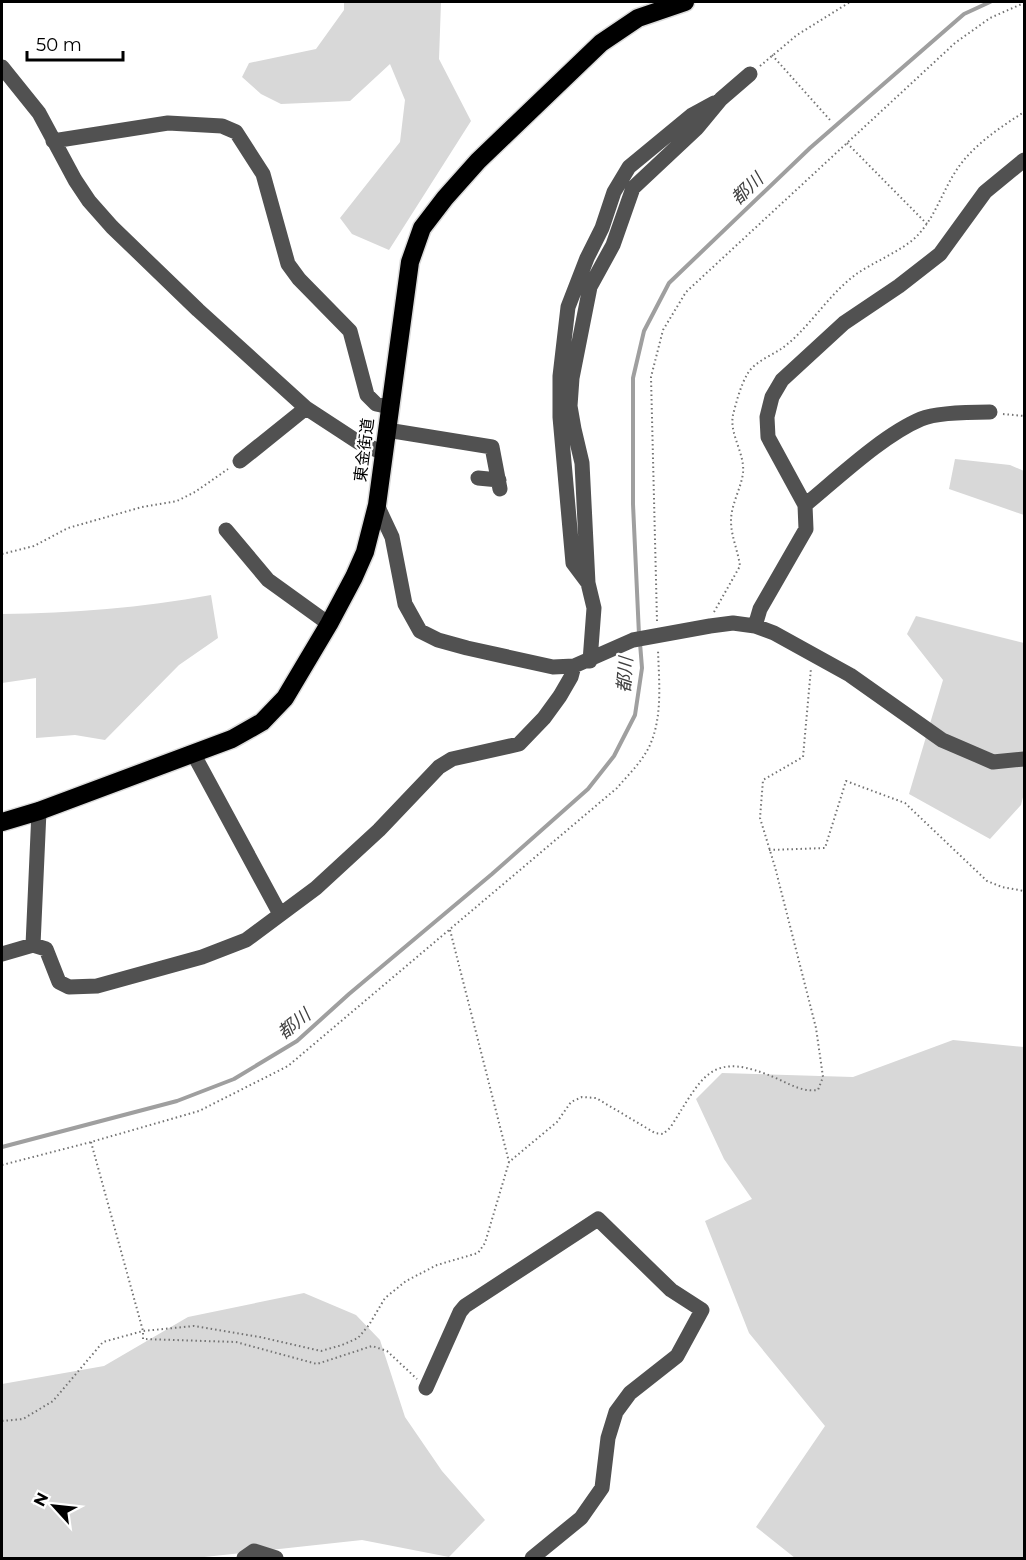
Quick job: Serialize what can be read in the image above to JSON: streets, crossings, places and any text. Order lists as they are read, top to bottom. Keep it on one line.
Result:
{"streets":{"highway":["東金街道"]},"water":["都川"],"scale_bar":"50 m","north":"top left"}
